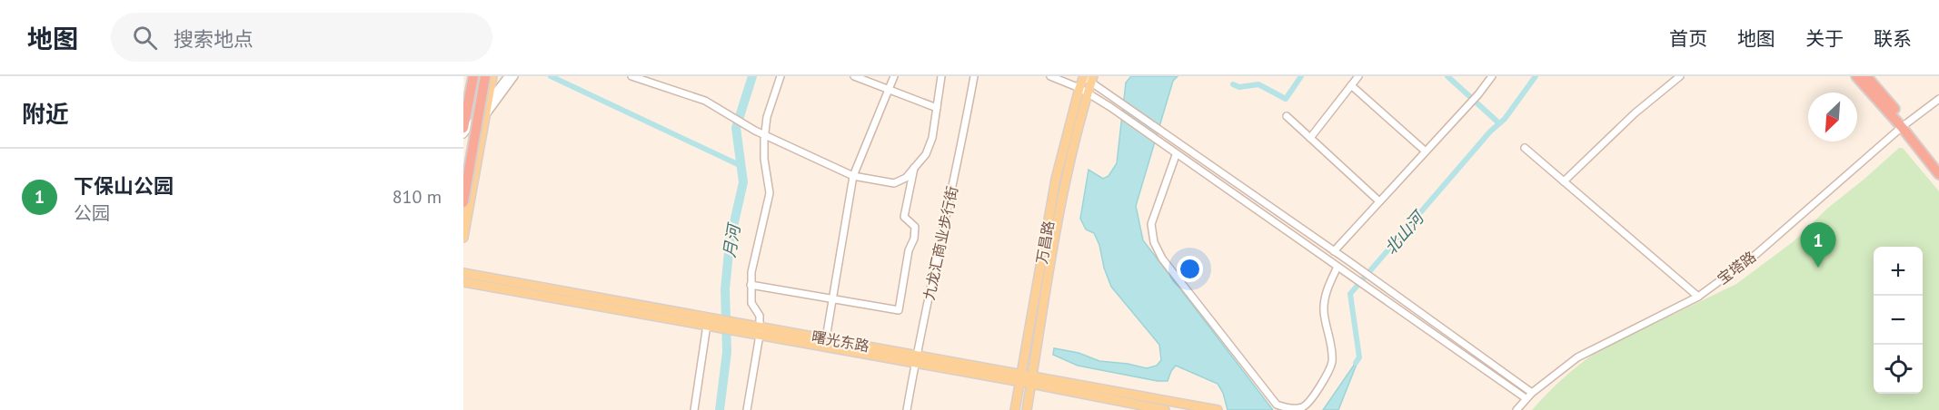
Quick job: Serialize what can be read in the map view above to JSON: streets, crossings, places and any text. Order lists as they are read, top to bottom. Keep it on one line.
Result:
{"streets":{"main road":["万昌路","曙光东路"],"street":["九龙汇商业步行街","宝塔路"]},"crossings":[["万昌路","曙光东路"],["九龙汇商业步行街","曙光东路"]],"water":["北山河","月河"],"north":"bottom left","page":{"header":"地图","search":"搜索地点","nav":["首页","地图","关于","联系"],"heading":"附近","list":[{"mark":"1","name":"下保山公园","note":"公园","value":"810 m"}],"pins":"1","map_buttons":["+","−"]}}
